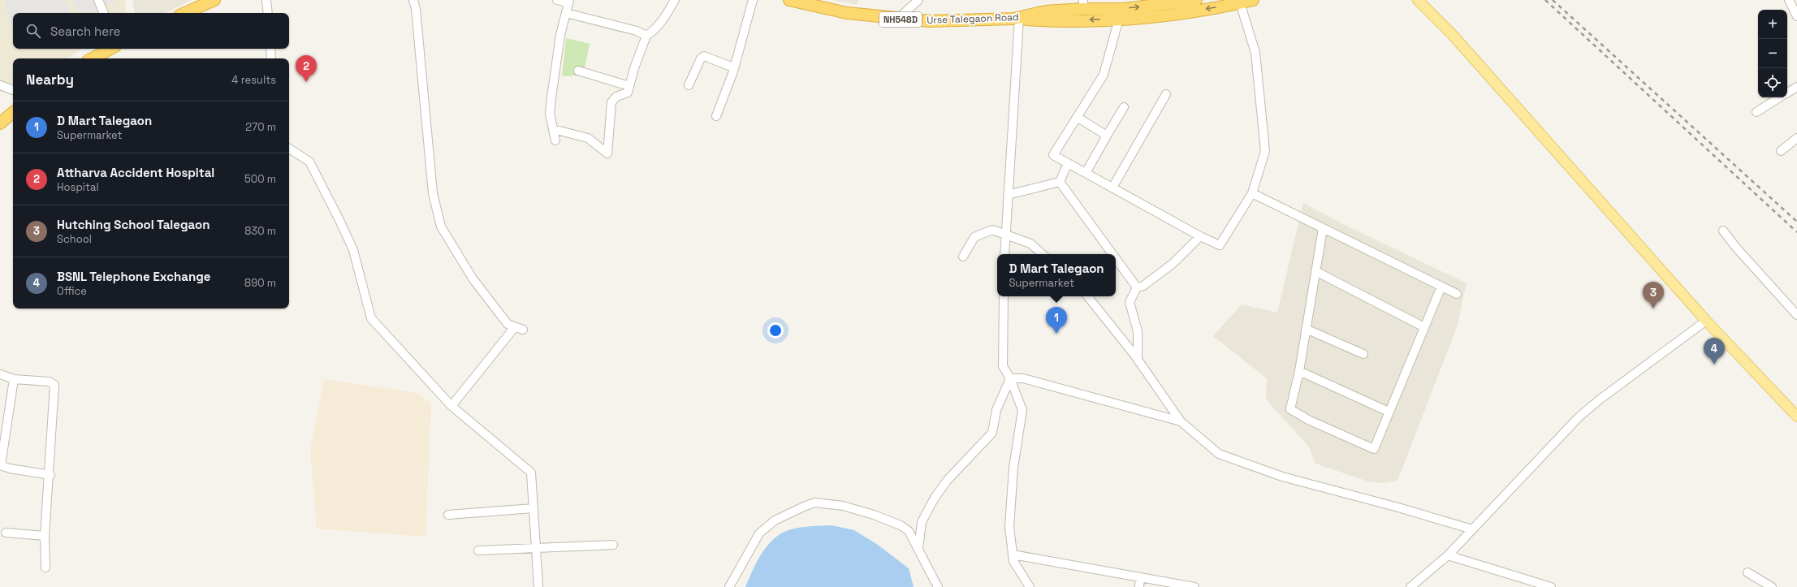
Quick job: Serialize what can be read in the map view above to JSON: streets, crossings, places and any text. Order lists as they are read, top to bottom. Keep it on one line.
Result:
{"streets":{"highway":["Urse Talegaon Road","NH548D"]},"crossings":[["Urse Talegaon Road","NH548D"]],"page":{"map_buttons":["+","−"],"search":"Search here","pins":["2","3","1","4"],"heading":["Nearby","4 results"],"list":[{"mark":"1","name":"D Mart Talegaon","note":"Supermarket","value":"270 m"},{"mark":"2","name":"Attharva Accident Hospital","note":"Hospital","value":"500 m"},{"mark":"3","name":"Hutching School Talegaon","note":"School","value":"830 m"},{"mark":"4","name":"BSNL Telephone Exchange","note":"Office","value":"890 m"}],"popup":["D Mart Talegaon","Supermarket"]}}
